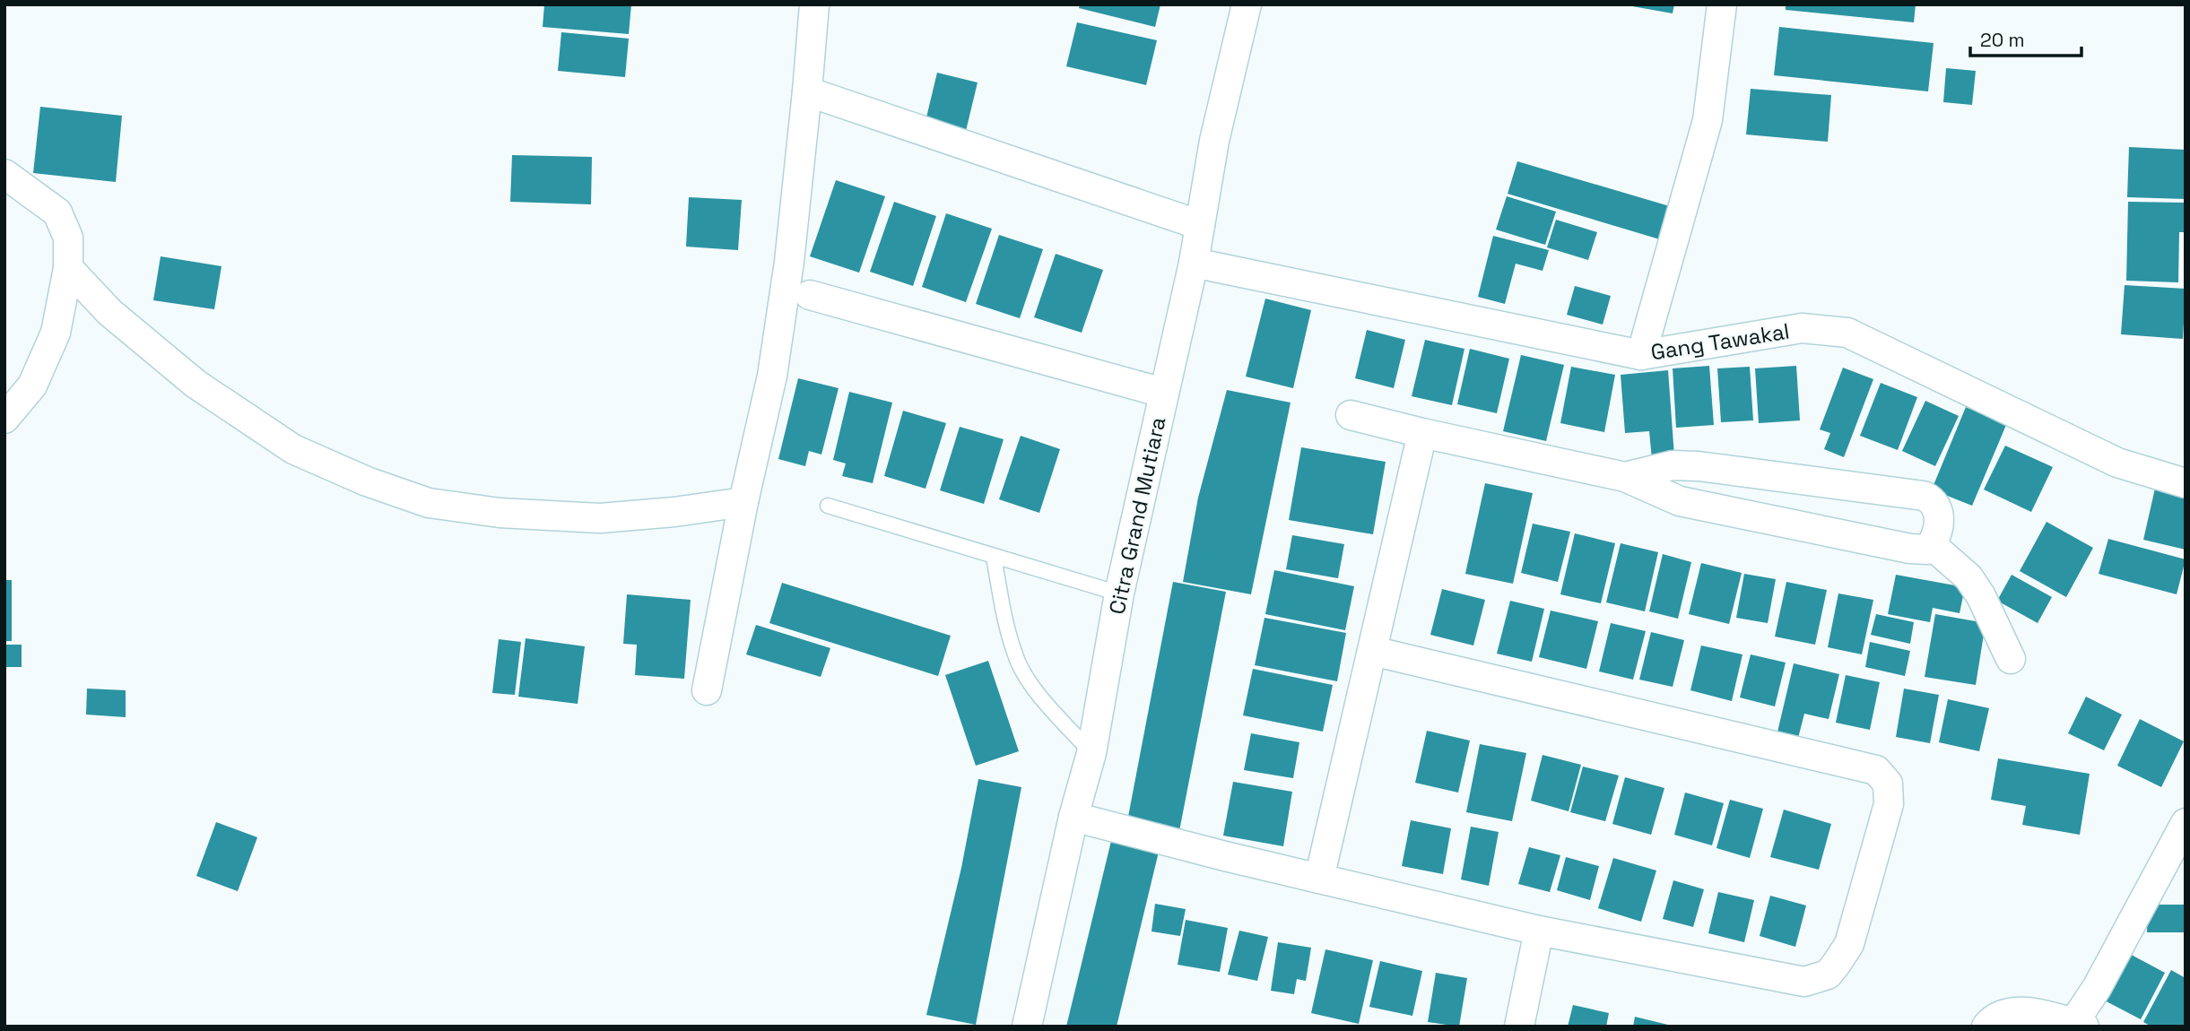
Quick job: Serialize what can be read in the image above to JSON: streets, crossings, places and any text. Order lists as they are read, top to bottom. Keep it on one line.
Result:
{"streets":{"street":["Gang Tawakal","Citra Grand Mutiara"]},"crossings":[["Gang Tawakal","Citra Grand Mutiara"]],"scale_bar":"20 m"}
